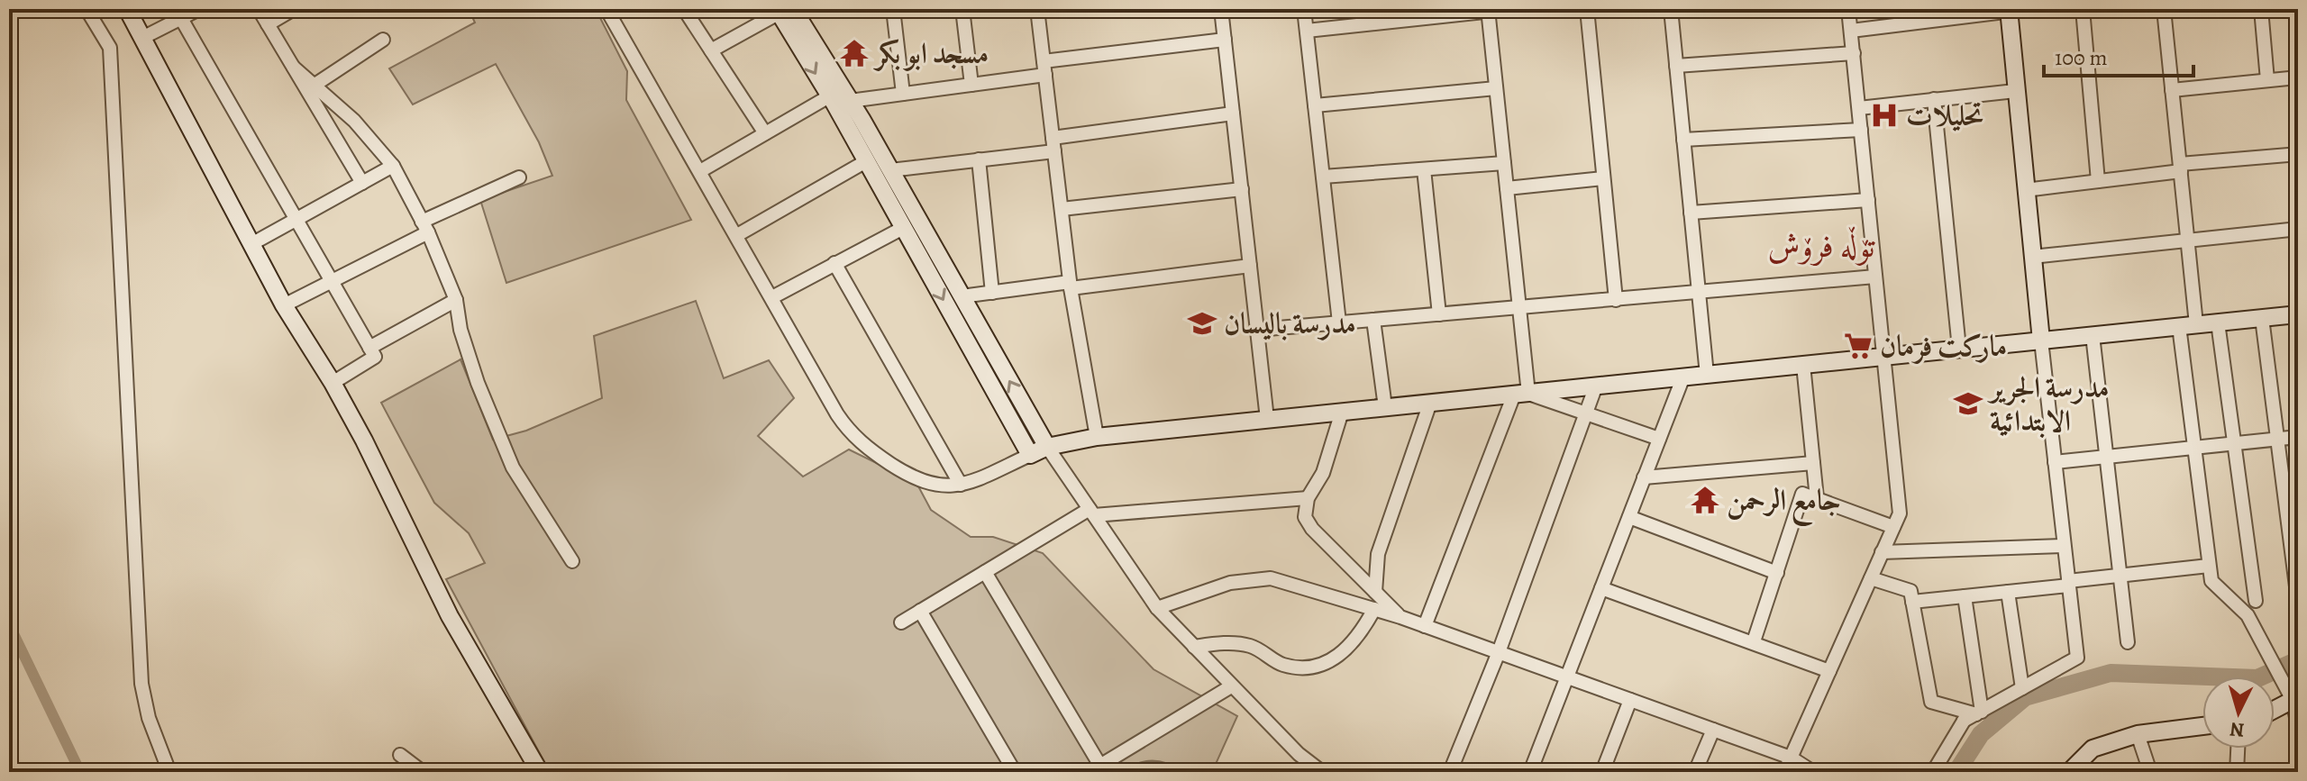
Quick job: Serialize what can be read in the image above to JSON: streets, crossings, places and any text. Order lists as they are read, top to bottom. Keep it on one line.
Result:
{"districts":["تۆڵە فرۆش"],"places":{"temple":["مسجد ابو بكر","جامع الرحمن"],"hospital":["تحلیلات"],"school or university":["مدرسة بالیسان","مدرسة الجرير الابتدائية"],"supermarket":["مارکت فرمان"]},"scale_bar":"100 m","north":"bottom"}
